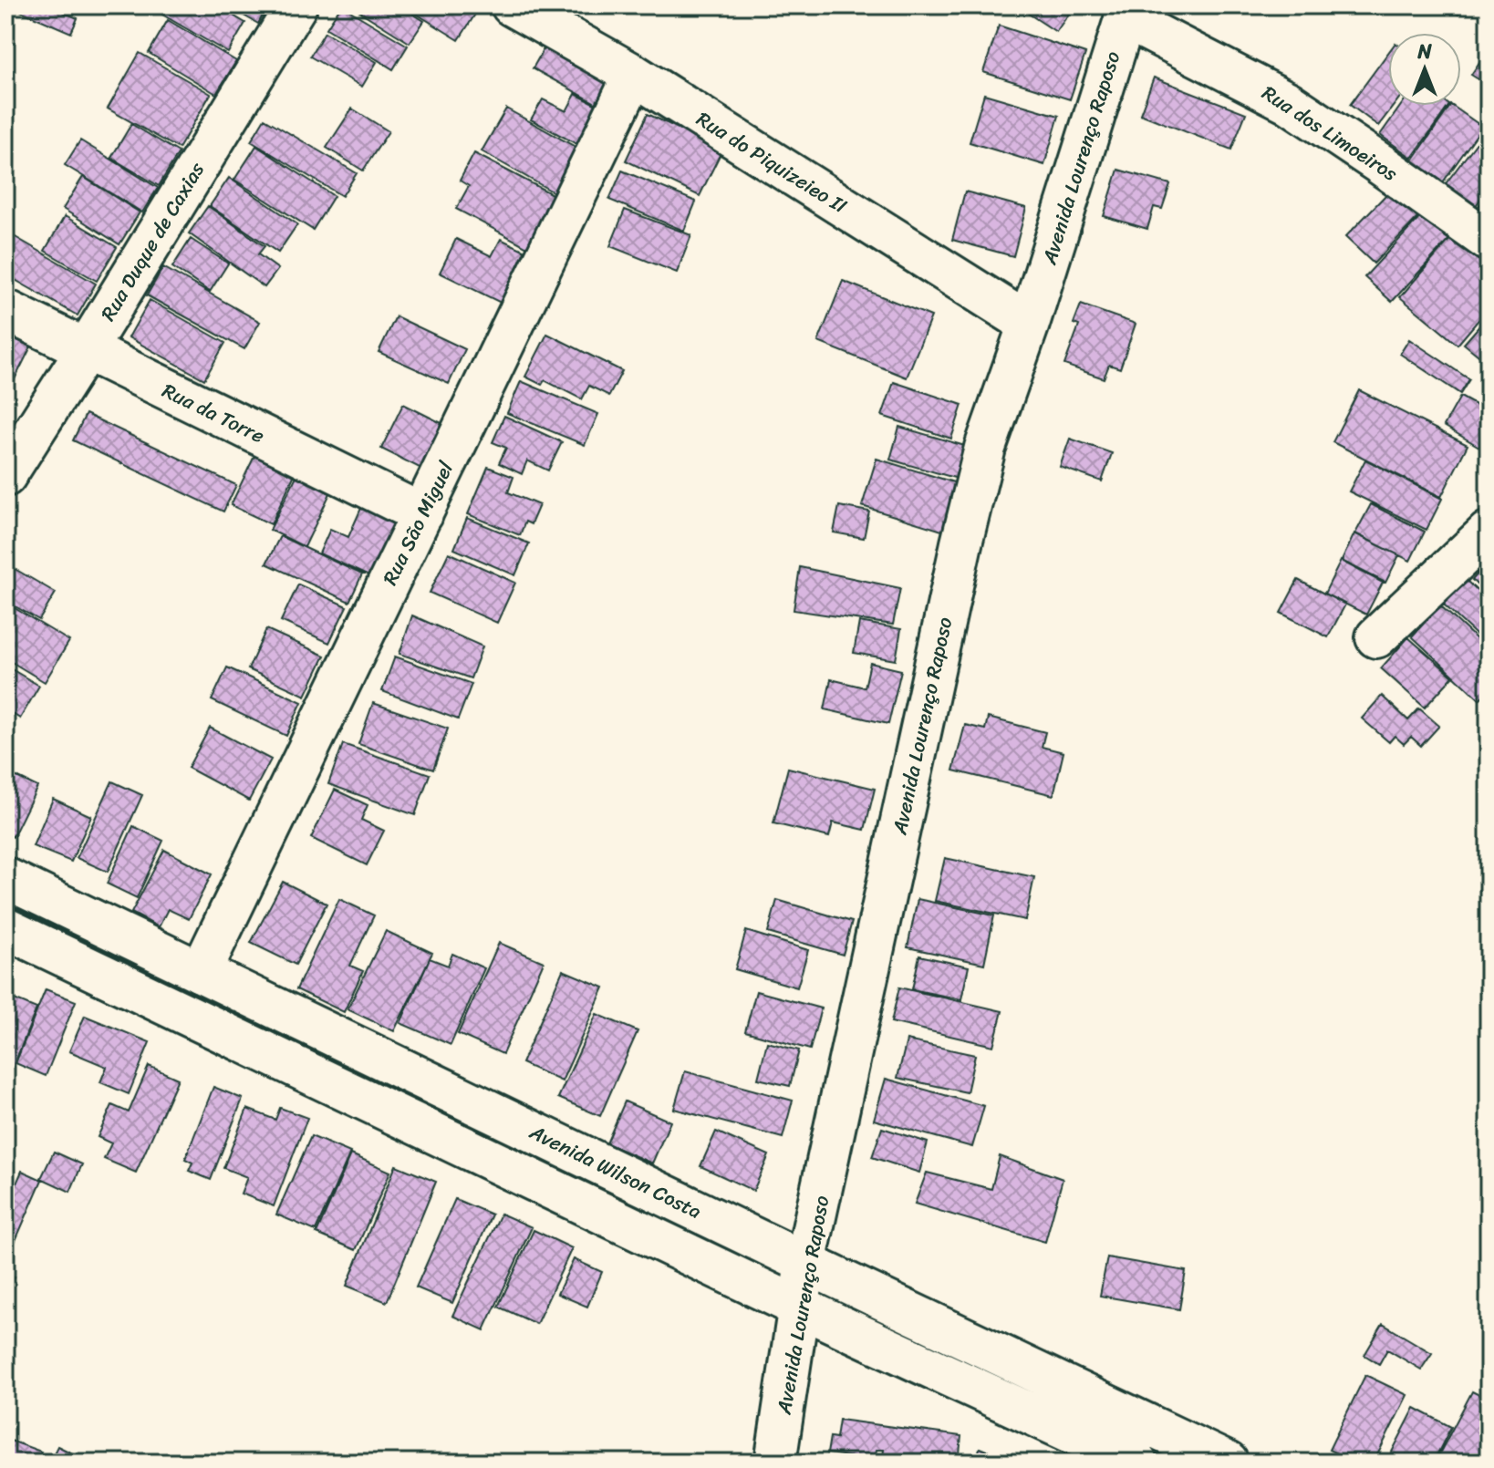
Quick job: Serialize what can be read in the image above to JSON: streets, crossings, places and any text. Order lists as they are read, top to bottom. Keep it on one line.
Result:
{"streets":{"street":["Rua dos Limoeiros","Avenida Lourenço Raposo","Rua do Piquizeieo II","Rua Duque de Caxias","Rua da Torre","Rua São Miguel","Avenida Wilson Costa"]},"crossings":[["Rua dos Limoeiros","Avenida Lourenço Raposo"],["Avenida Lourenço Raposo","Rua do Piquizeieo II"],["Avenida Lourenço Raposo","Avenida Wilson Costa"],["Rua do Piquizeieo II","Rua São Miguel"],["Rua Duque de Caxias","Rua da Torre"],["Rua da Torre","Rua São Miguel"],["Rua São Miguel","Avenida Wilson Costa"]],"north":"top"}
